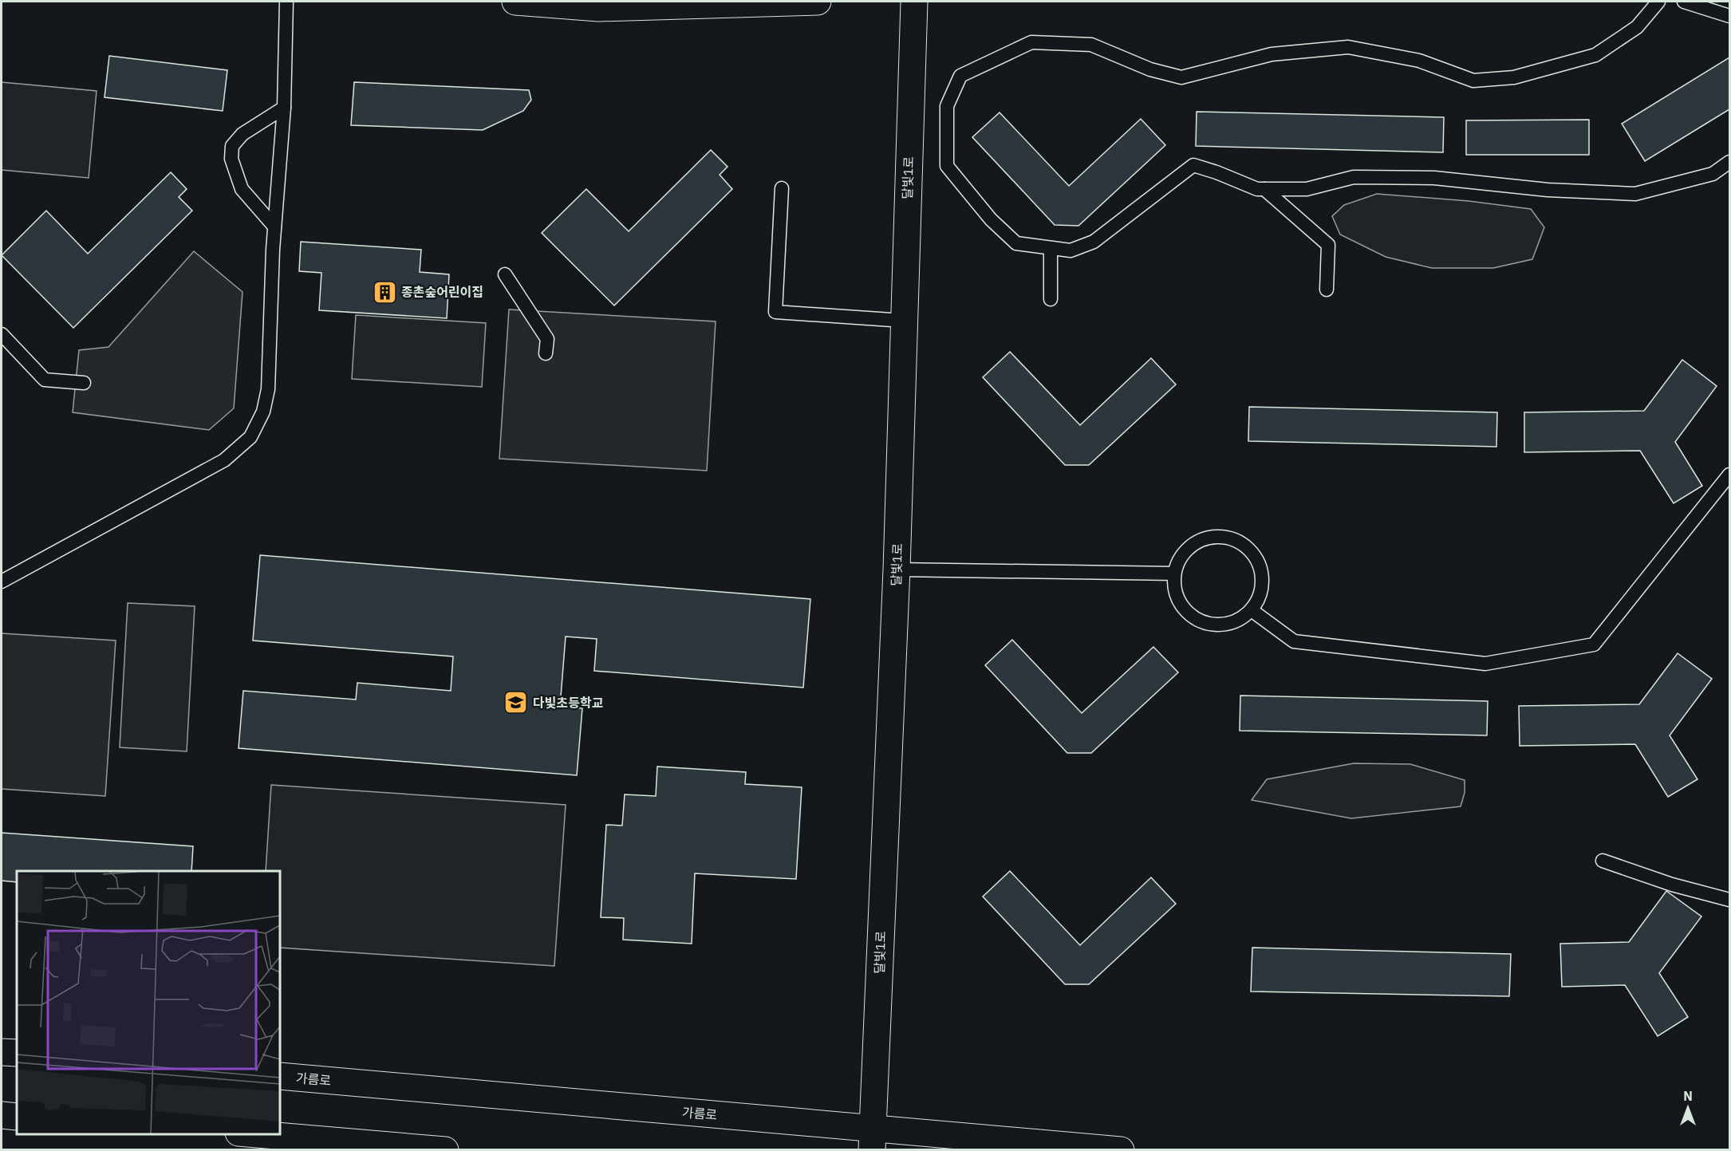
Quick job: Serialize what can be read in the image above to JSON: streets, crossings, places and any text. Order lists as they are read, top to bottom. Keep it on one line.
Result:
{"streets":{"street":["달빛1로","가름로"]},"crossings":[["달빛1로","가름로"]],"places":{"building":["종촌숲어린이집"],"school or university":["다빛초등학교"]},"north":"top"}
